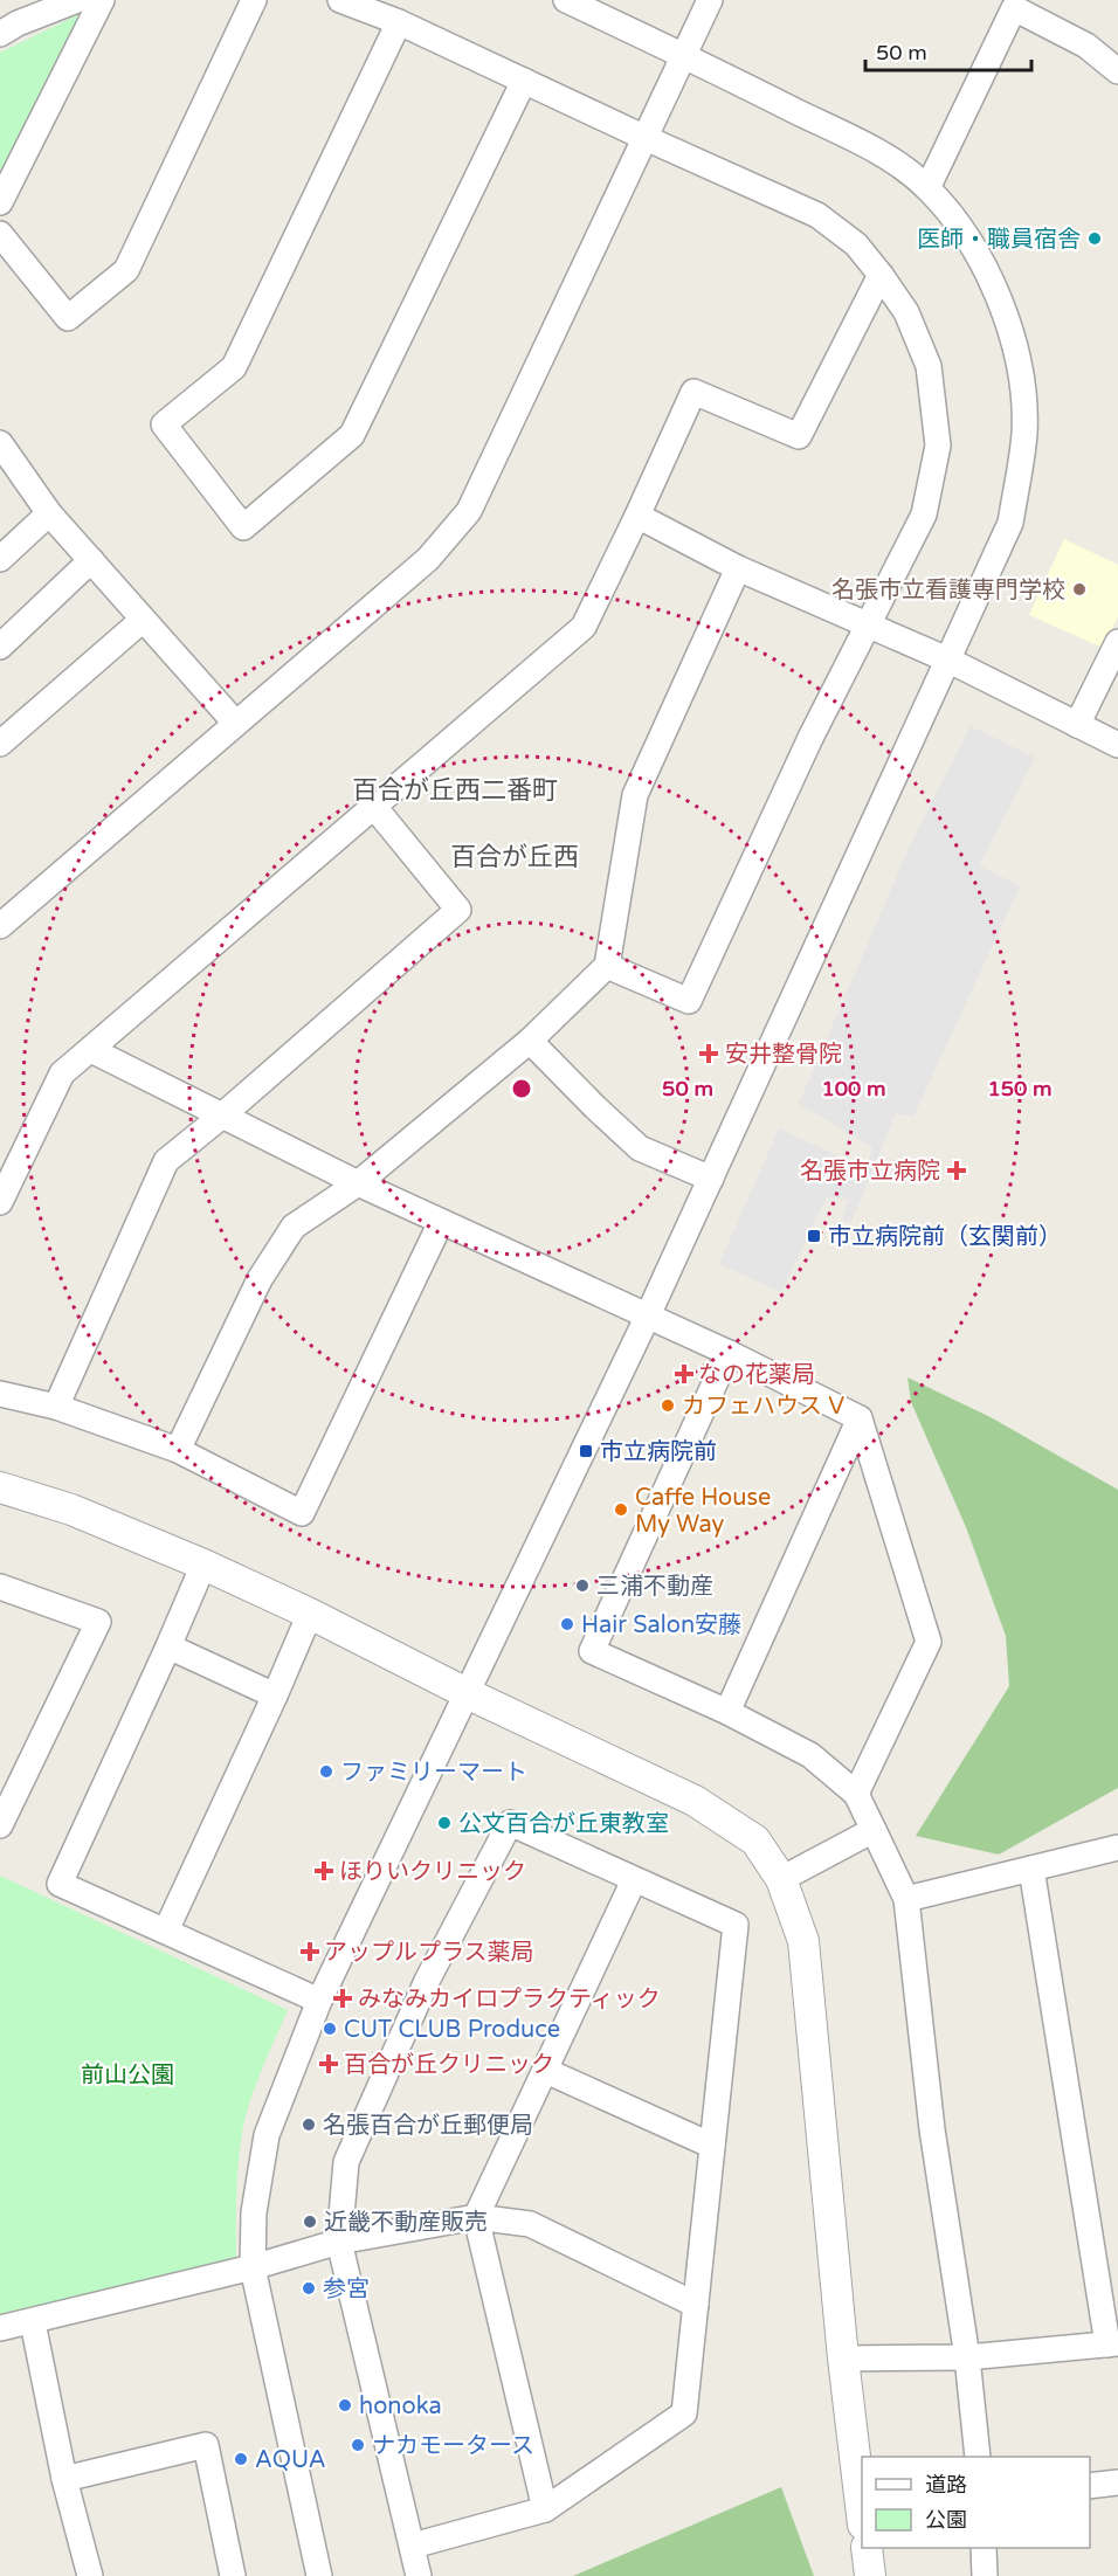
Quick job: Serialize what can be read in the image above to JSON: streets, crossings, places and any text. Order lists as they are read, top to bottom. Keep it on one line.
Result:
{"districts":["百合が丘西二番町","百合が丘西"],"parks":["前山公園"],"places":{"other":["医師・職員宿舎","名張市立看護専門学校","カフェハウス V","Caffe House My Way","三浦不動産","Hair Salon安藤","ファミリーマート","公文百合が丘東教室","CUT CLUB Produce","名張百合が丘郵便局","近畿不動産販売","参宮","honoka","ナカモータース","AQUA"],"health":["安井整骨院","名張市立病院","なの花薬局","ほりいクリニック","アップルプラス薬局","みなみカイロプラクティック","百合が丘クリニック"],"transit":["市立病院前（玄関前）","市立病院前"]},"legend":["道路","公園"],"scale_bar":"50 m","rings":["50 m","100 m","150 m"]}
